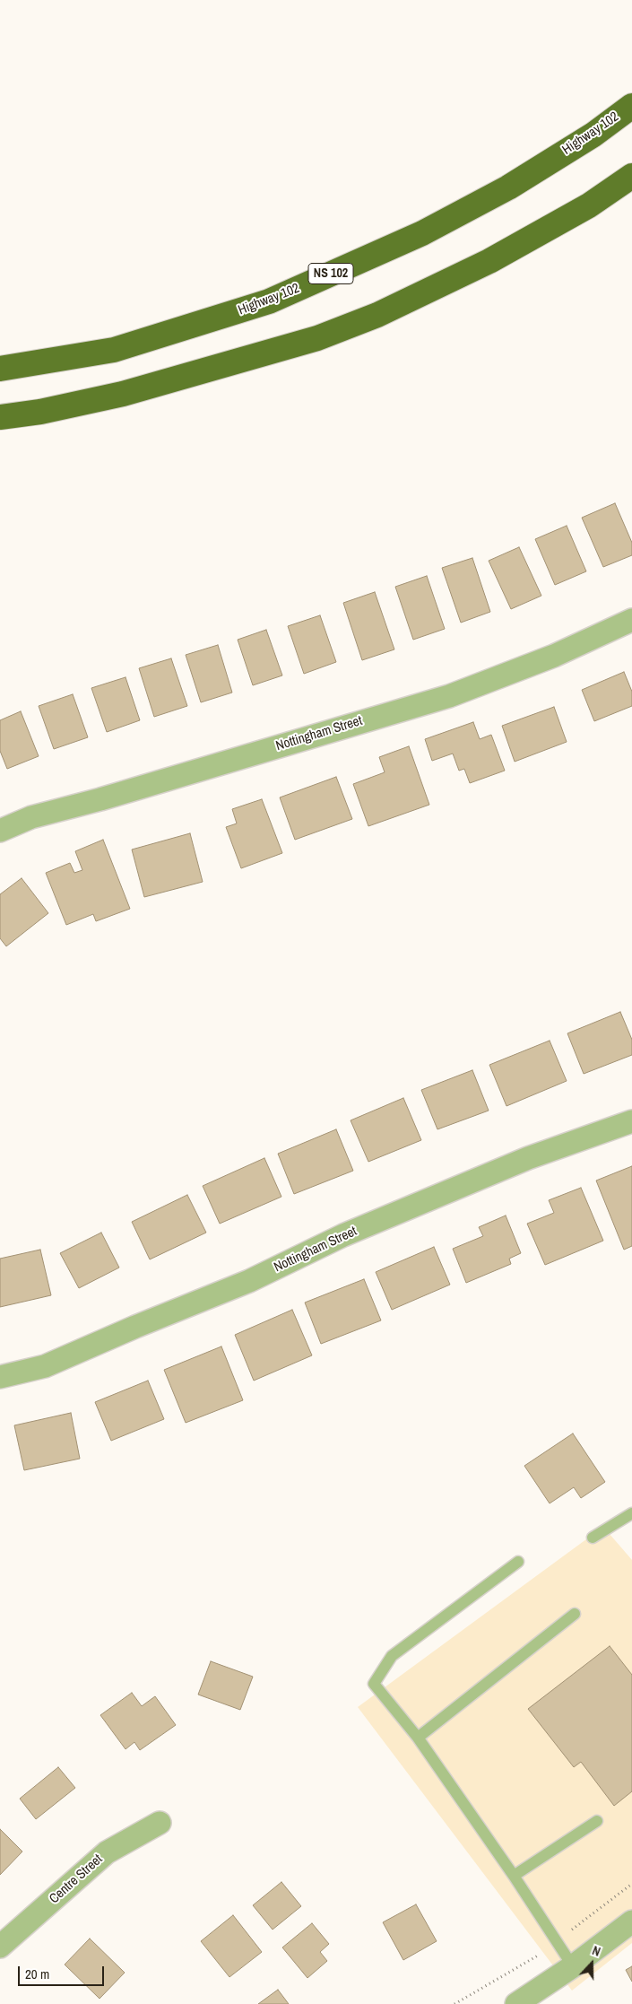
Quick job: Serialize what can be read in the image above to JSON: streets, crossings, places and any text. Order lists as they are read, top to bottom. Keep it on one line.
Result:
{"streets":{"highway":["Highway 102","NS 102"],"street":["Nottingham Street","Centre Street"]},"scale_bar":"20 m","north":"top"}
